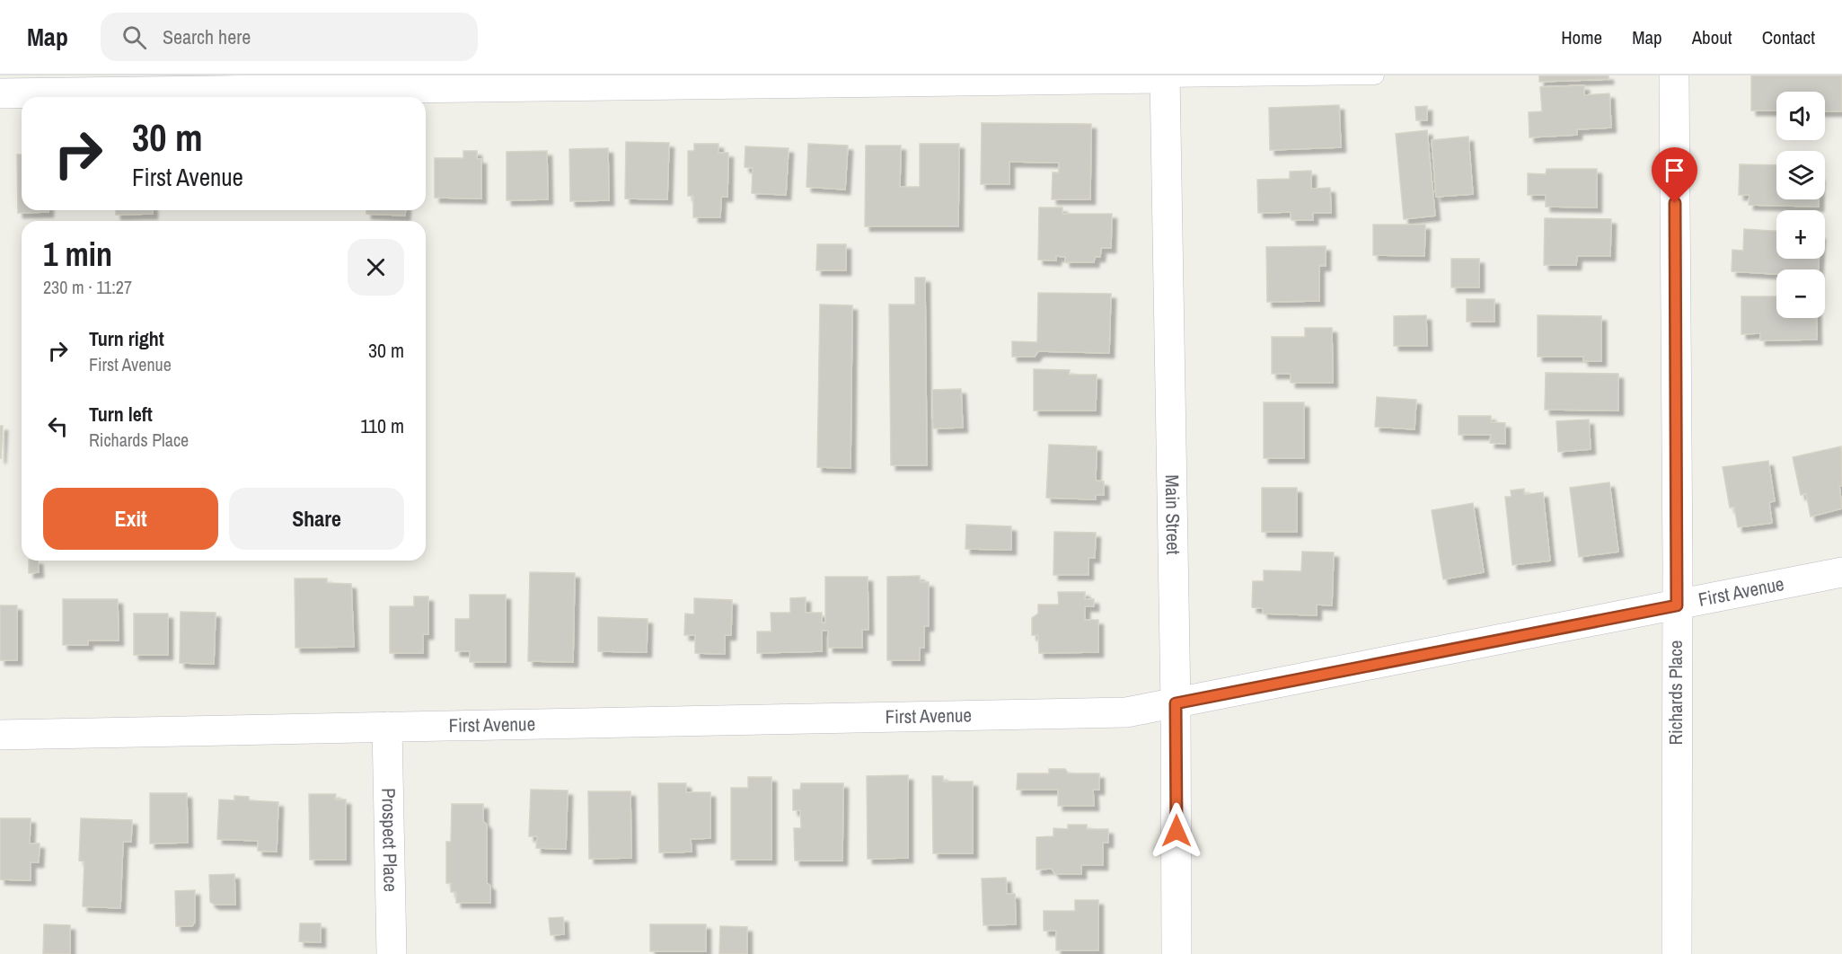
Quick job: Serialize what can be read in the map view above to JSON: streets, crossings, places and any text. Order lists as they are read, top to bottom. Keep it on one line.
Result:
{"streets":{"street":["Main Street","First Avenue","Richards Place","Prospect Place"]},"crossings":[["Main Street","First Avenue"],["First Avenue","Richards Place"],["First Avenue","Prospect Place"]],"page":{"header":"Map","search":"Search here","nav":["Home","Map","About","Contact"],"map_buttons":["+","−"],"turn":["30 m","First Avenue"],"heading":["1 min","230 m · 11:27"],"list":[{"name":"Turn right","note":"First Avenue","value":"30 m"},{"name":"Turn left","note":"Richards Place","value":"110 m"}],"buttons":["Exit","Share"]}}
